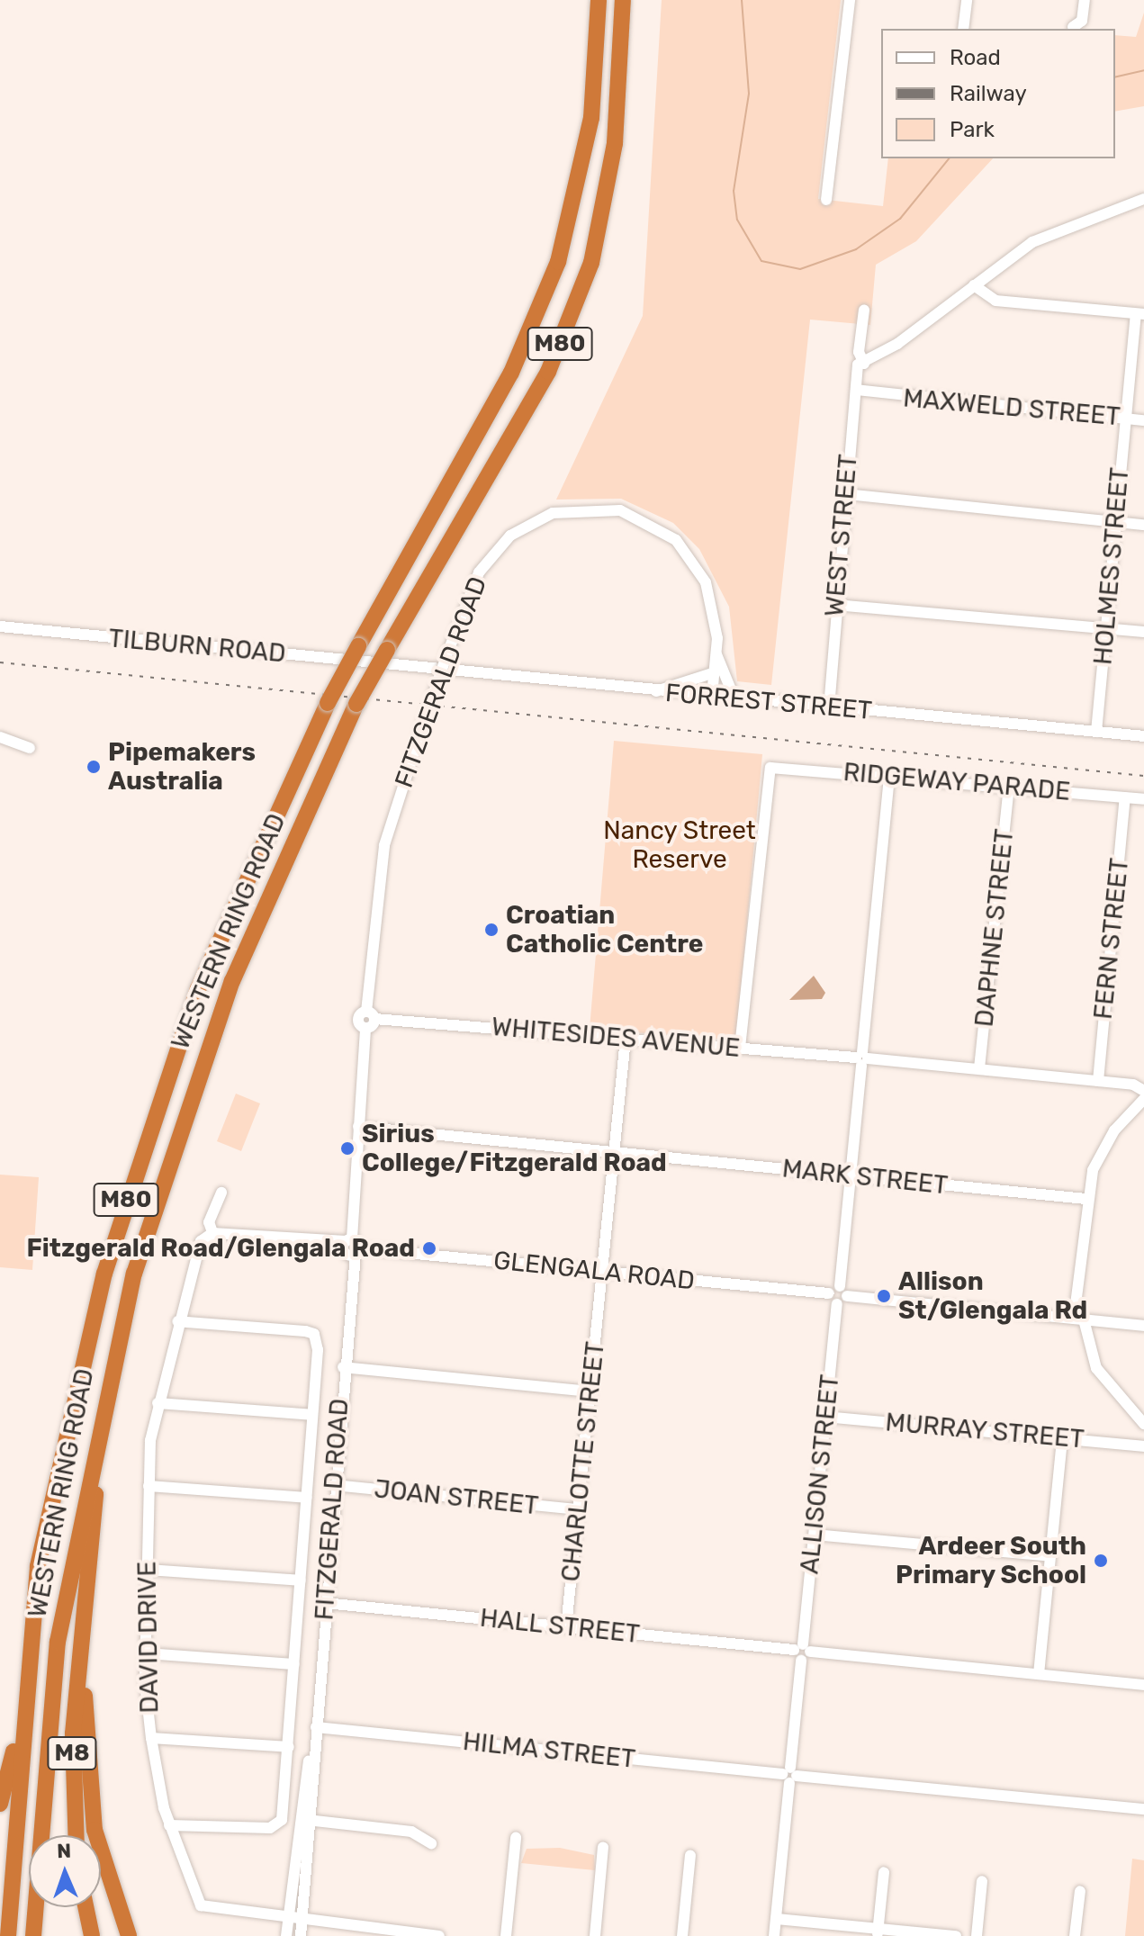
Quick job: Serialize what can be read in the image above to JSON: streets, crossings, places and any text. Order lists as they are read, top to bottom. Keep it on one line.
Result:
{"streets":{"highway":["M80","WESTERN RING ROAD","M8"],"street":["MAXWELD STREET","WEST STREET","HOLMES STREET","TILBURN ROAD","FITZGERALD ROAD","FORREST STREET","RIDGEWAY PARADE","DAPHNE STREET","FERN STREET","WHITESIDES AVENUE","MARK STREET","GLENGALA ROAD","MURRAY STREET","CHARLOTTE STREET","ALLISON STREET","JOAN STREET","HALL STREET","DAVID DRIVE","HILMA STREET"]},"crossings":[["MAXWELD STREET","WEST STREET"],["MAXWELD STREET","HOLMES STREET"],["WEST STREET","FORREST STREET"],["HOLMES STREET","FORREST STREET"],["TILBURN ROAD","FORREST STREET"],["FITZGERALD ROAD","FORREST STREET"],["FITZGERALD ROAD","WHITESIDES AVENUE"],["FITZGERALD ROAD","MARK STREET"],["FITZGERALD ROAD","GLENGALA ROAD"],["FITZGERALD ROAD","JOAN STREET"],["FITZGERALD ROAD","HALL STREET"],["FITZGERALD ROAD","DAVID DRIVE"],["FITZGERALD ROAD","HILMA STREET"],["RIDGEWAY PARADE","DAPHNE STREET"],["RIDGEWAY PARADE","FERN STREET"],["RIDGEWAY PARADE","WHITESIDES AVENUE"],["DAPHNE STREET","WHITESIDES AVENUE"],["WESTERN RING ROAD","M8"],["FERN STREET","WHITESIDES AVENUE"],["WHITESIDES AVENUE","CHARLOTTE STREET"],["MARK STREET","CHARLOTTE STREET"],["GLENGALA ROAD","CHARLOTTE STREET"],["GLENGALA ROAD","DAVID DRIVE"],["MURRAY STREET","ALLISON STREET"],["CHARLOTTE STREET","JOAN STREET"],["CHARLOTTE STREET","HALL STREET"],["ALLISON STREET","HALL STREET"]],"parks":["Nancy Street Reserve"],"places":["Pipemakers Australia","Croatian Catholic Centre","Sirius College/Fitzgerald Road","Fitzgerald Road/Glengala Road","Allison St/Glengala Rd","Ardeer South Primary School"],"legend":["Road","Railway","Park"],"north":"top"}
